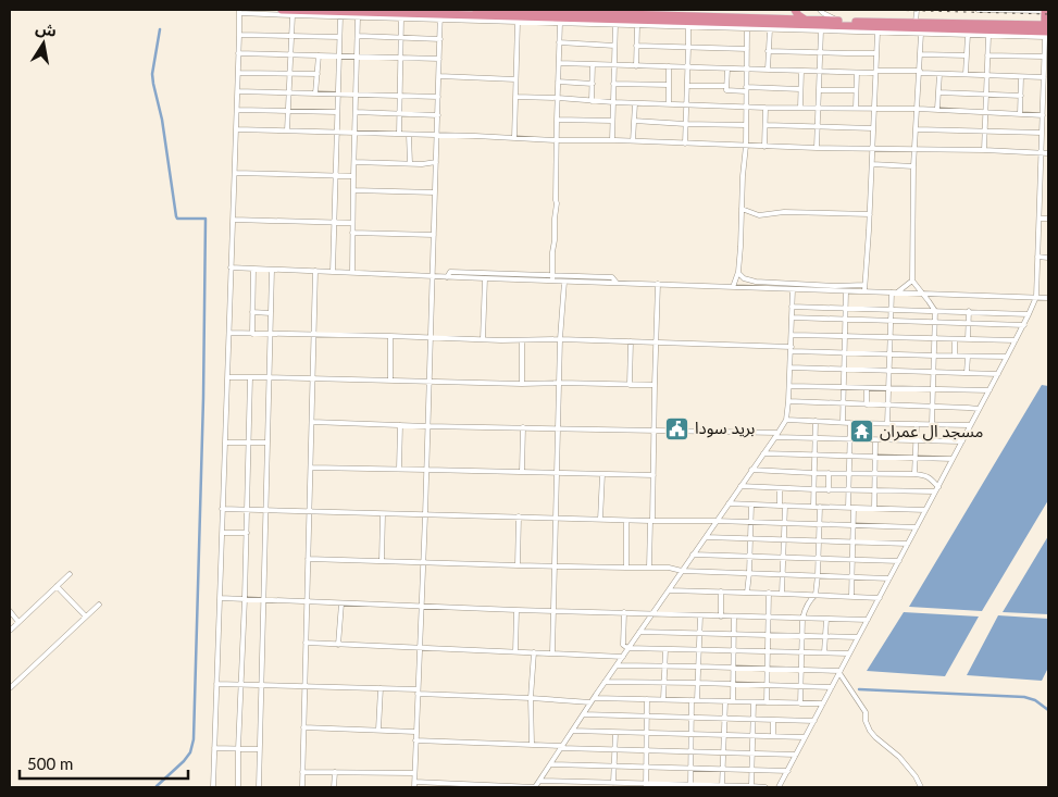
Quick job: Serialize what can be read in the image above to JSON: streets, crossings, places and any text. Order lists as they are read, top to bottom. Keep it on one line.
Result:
{"places":{"public building":["بريد سودا"],"temple":["مسجد ال عمران"]},"scale_bar":"500 m","north":"top"}
